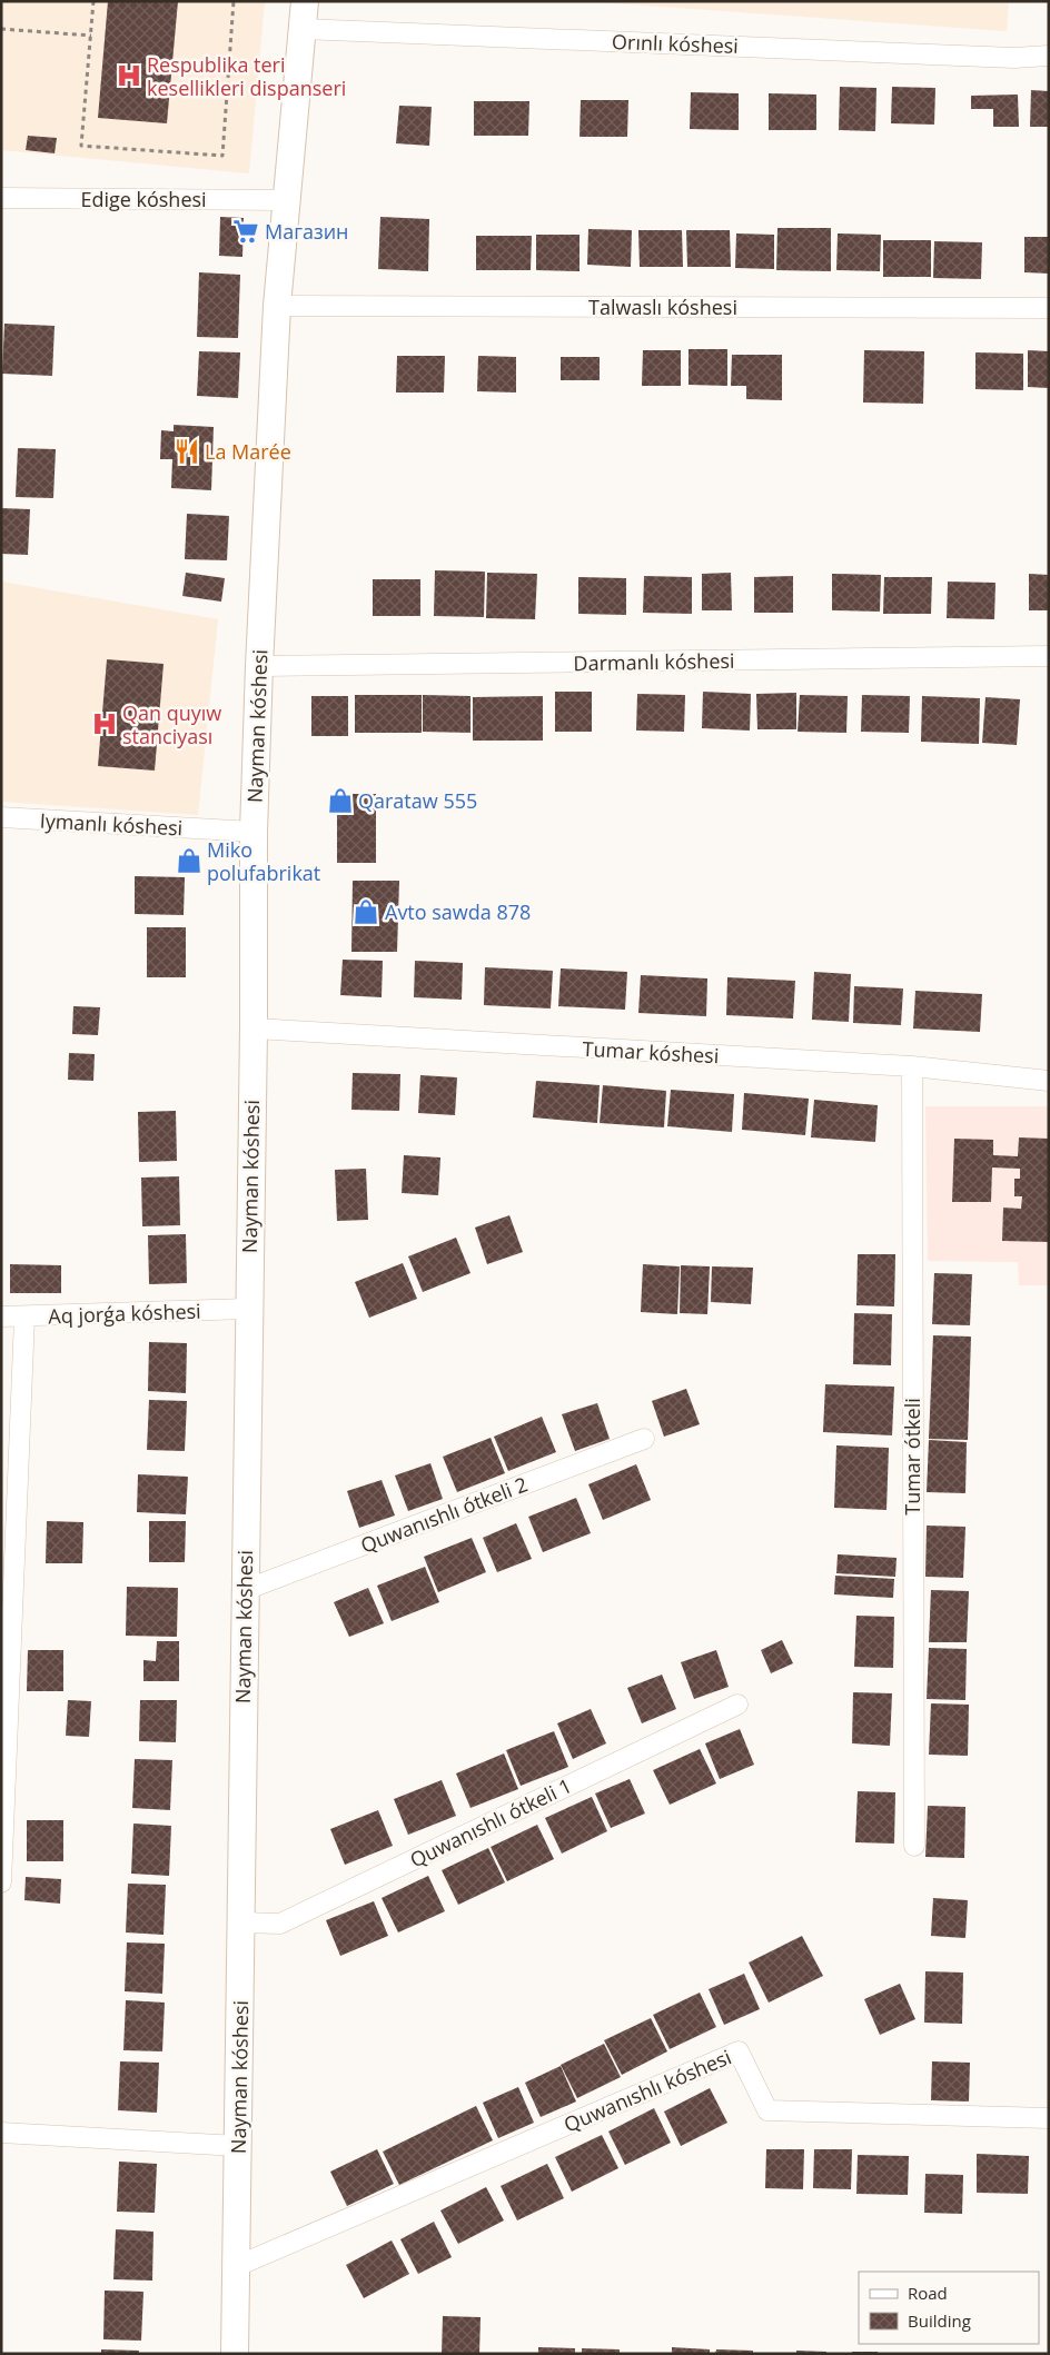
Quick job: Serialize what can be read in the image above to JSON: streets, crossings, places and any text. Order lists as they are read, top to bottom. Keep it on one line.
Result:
{"streets":{"main road":["Nayman kóshesi"],"street":["Orınlı kóshesi","Edige kóshesi","Talwaslı kóshesi","Darmanlı kóshesi","Iymanlı kóshesi","Tumar kóshesi","Aq jorǵa kóshesi","Tumar ótkeli","Quwanıshlı ótkeli 2","Quwanıshlı ótkeli 1","Quwanıshlı kóshesi"]},"crossings":[["Orınlı kóshesi","Nayman kóshesi"],["Edige kóshesi","Nayman kóshesi"],["Talwaslı kóshesi","Nayman kóshesi"],["Darmanlı kóshesi","Nayman kóshesi"],["Nayman kóshesi","Iymanlı kóshesi"],["Nayman kóshesi","Tumar kóshesi"],["Nayman kóshesi","Aq jorǵa kóshesi"],["Nayman kóshesi","Quwanıshlı ótkeli 2"],["Nayman kóshesi","Quwanıshlı ótkeli 1"],["Nayman kóshesi","Quwanıshlı kóshesi"],["Tumar kóshesi","Tumar ótkeli"]],"places":{"hospital":["Respublika teri kesellikleri dispanseri","Qan quyıw stanciyası"],"supermarket":["Магазин"],"restaurant":["La Marée"],"shop":["Qarataw 555","Miko polufabrikat","Avto sawda 878"]},"legend":["Road","Building"]}
